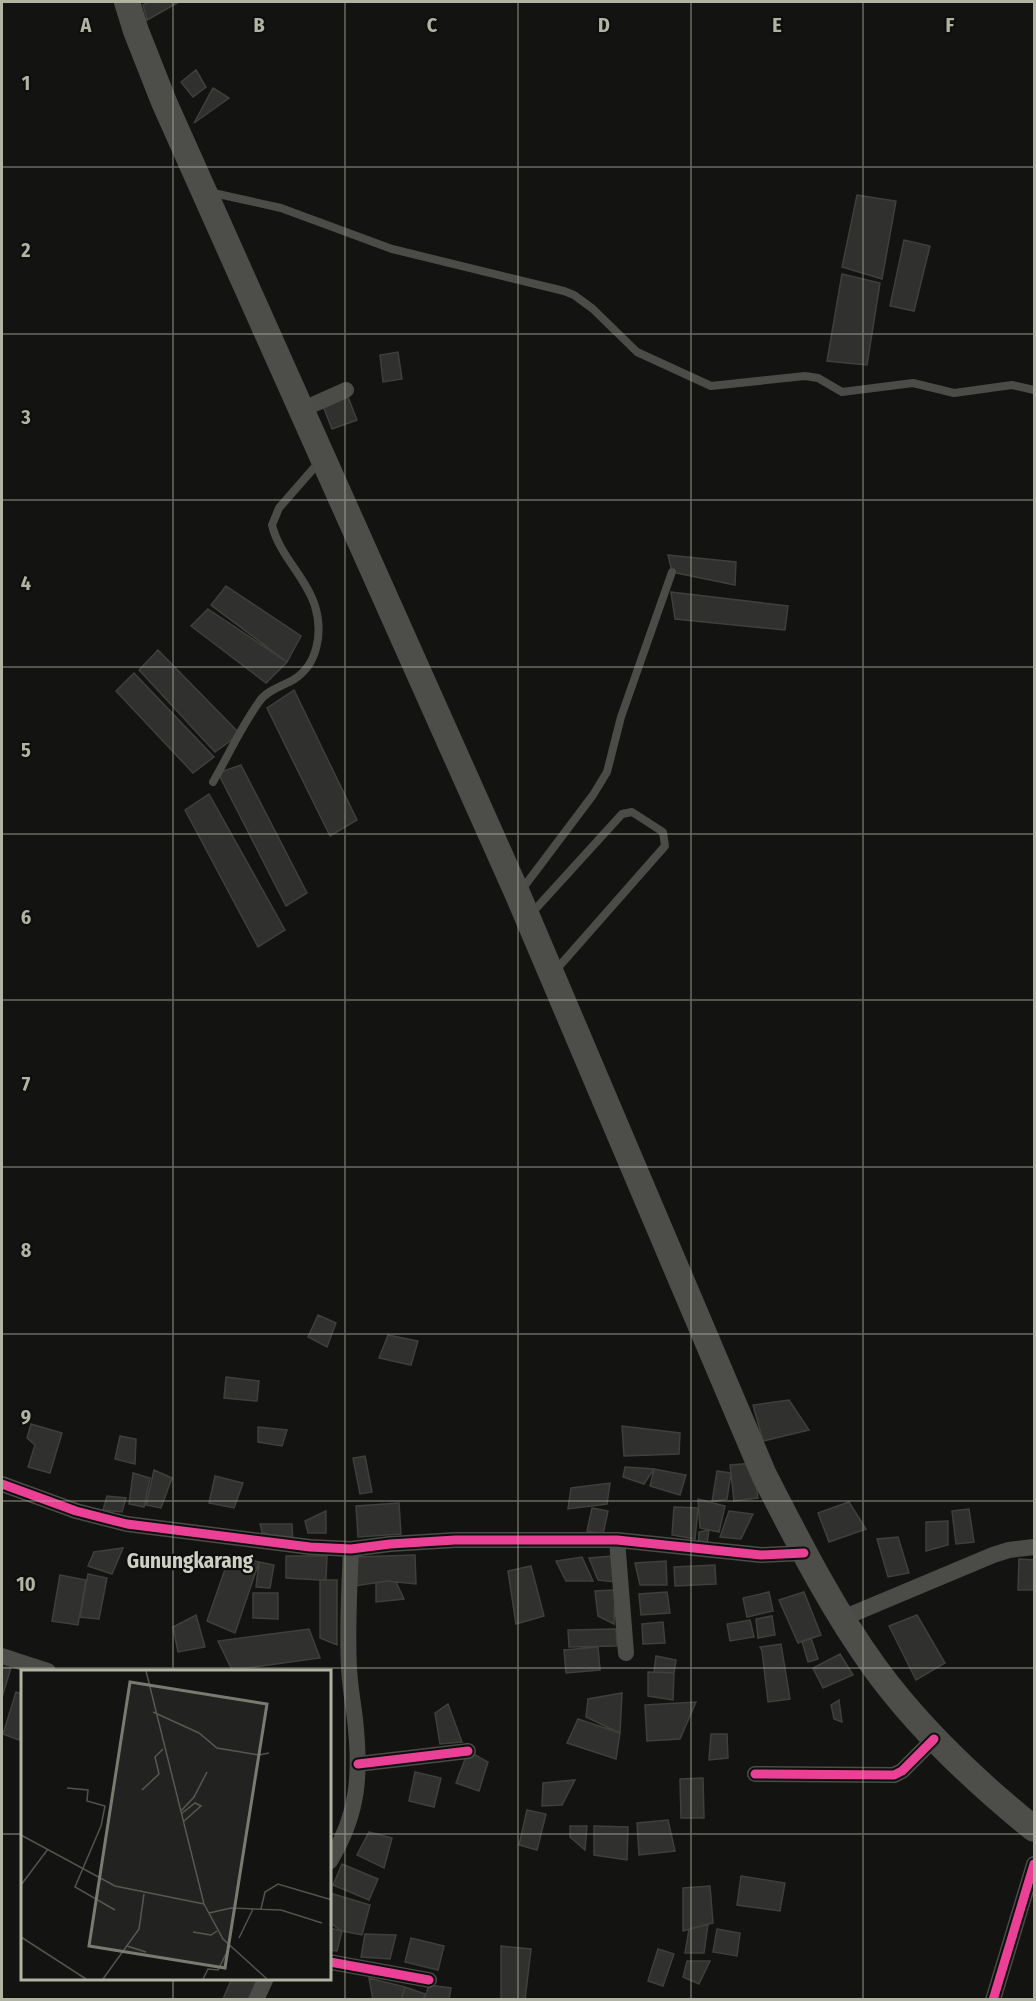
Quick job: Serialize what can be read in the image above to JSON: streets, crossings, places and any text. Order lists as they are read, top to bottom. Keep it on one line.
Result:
{"districts":["Gunungkarang"],"grid":{"columns":["A","B","C","D","E","F"],"rows":["1","2","3","4","5","6","7","8","9","10"]}}
